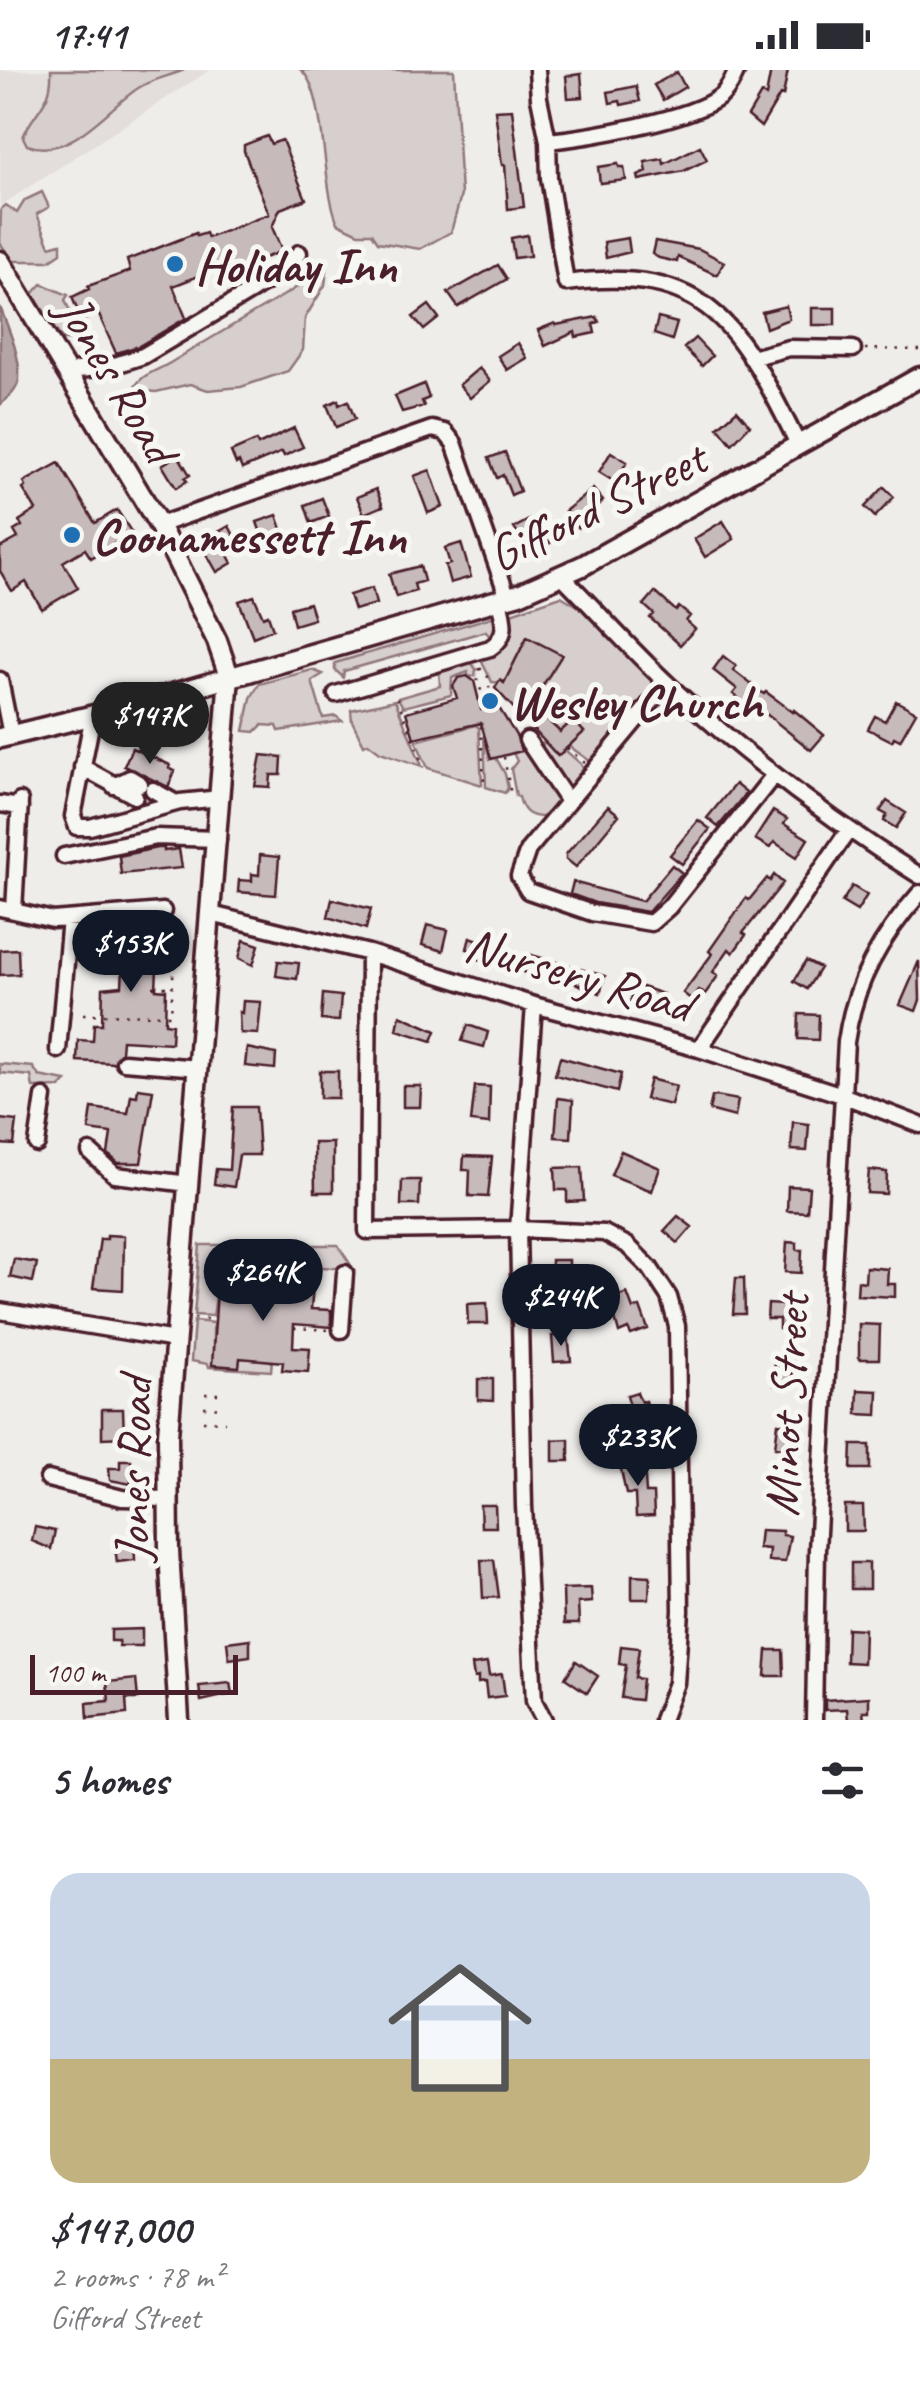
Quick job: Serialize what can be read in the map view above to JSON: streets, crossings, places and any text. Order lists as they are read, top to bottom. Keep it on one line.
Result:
{"streets":{"main road":["Jones Road","Gifford Street"],"street":["Nursery Road","Minot Street"]},"crossings":[["Jones Road","Gifford Street"],["Jones Road","Nursery Road"],["Nursery Road","Minot Street"]],"places":["Holiday Inn","Coonamessett Inn","Wesley Church"],"scale_bar":"100 m","page":{"status":"17:41","price":["$147K","$153K","$264K","$244K","$233K"],"scale":"100 m","heading":"5 homes","list":[{"name":"$147,000","note":"2 rooms · 78 m² · Gifford Street"}]}}
